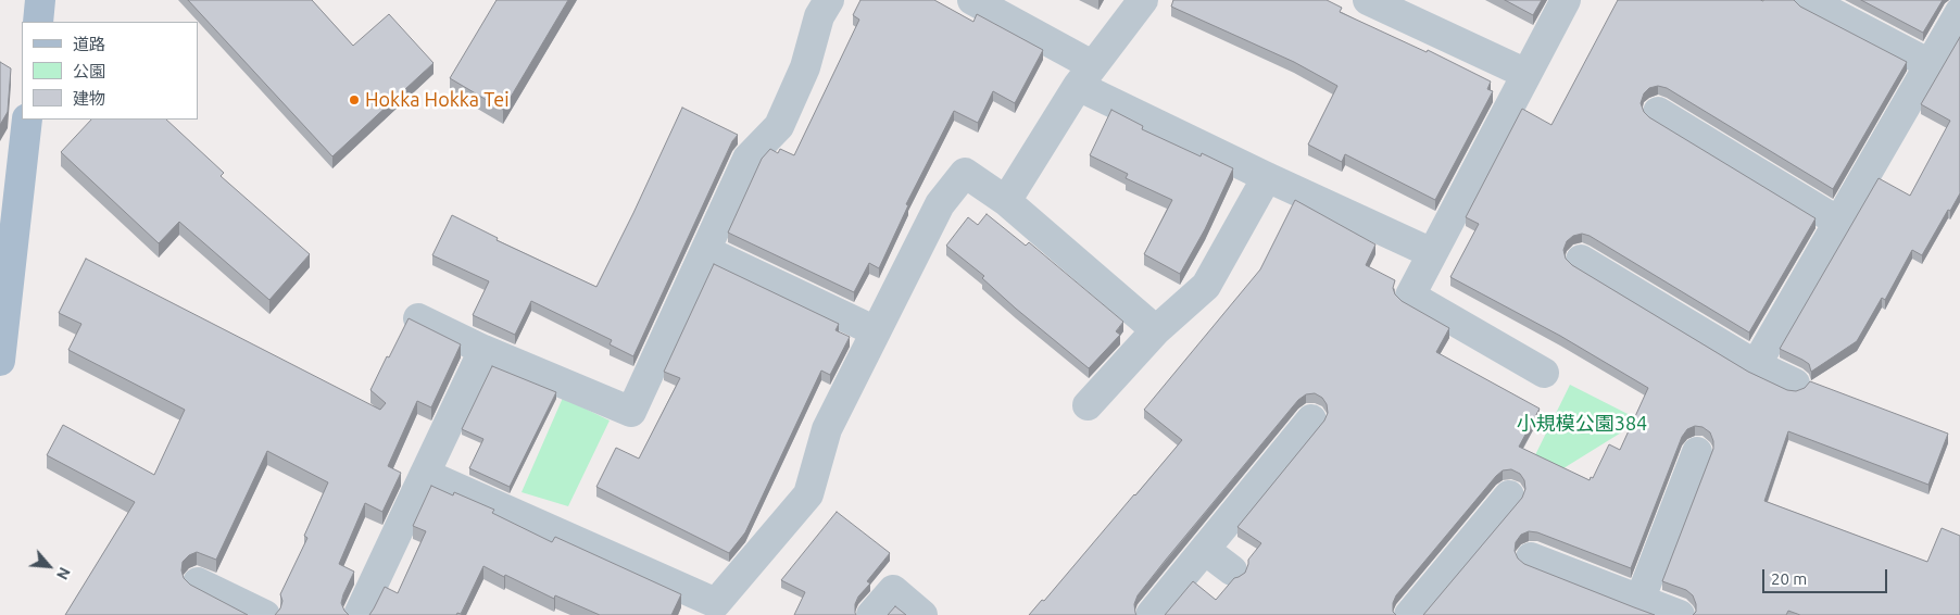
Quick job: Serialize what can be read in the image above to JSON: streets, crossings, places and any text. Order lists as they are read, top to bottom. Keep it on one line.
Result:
{"parks":["小規模公園384"],"places":["Hokka Hokka Tei"],"legend":["道路","公園","建物"],"scale_bar":"20 m","north":"bottom right"}
